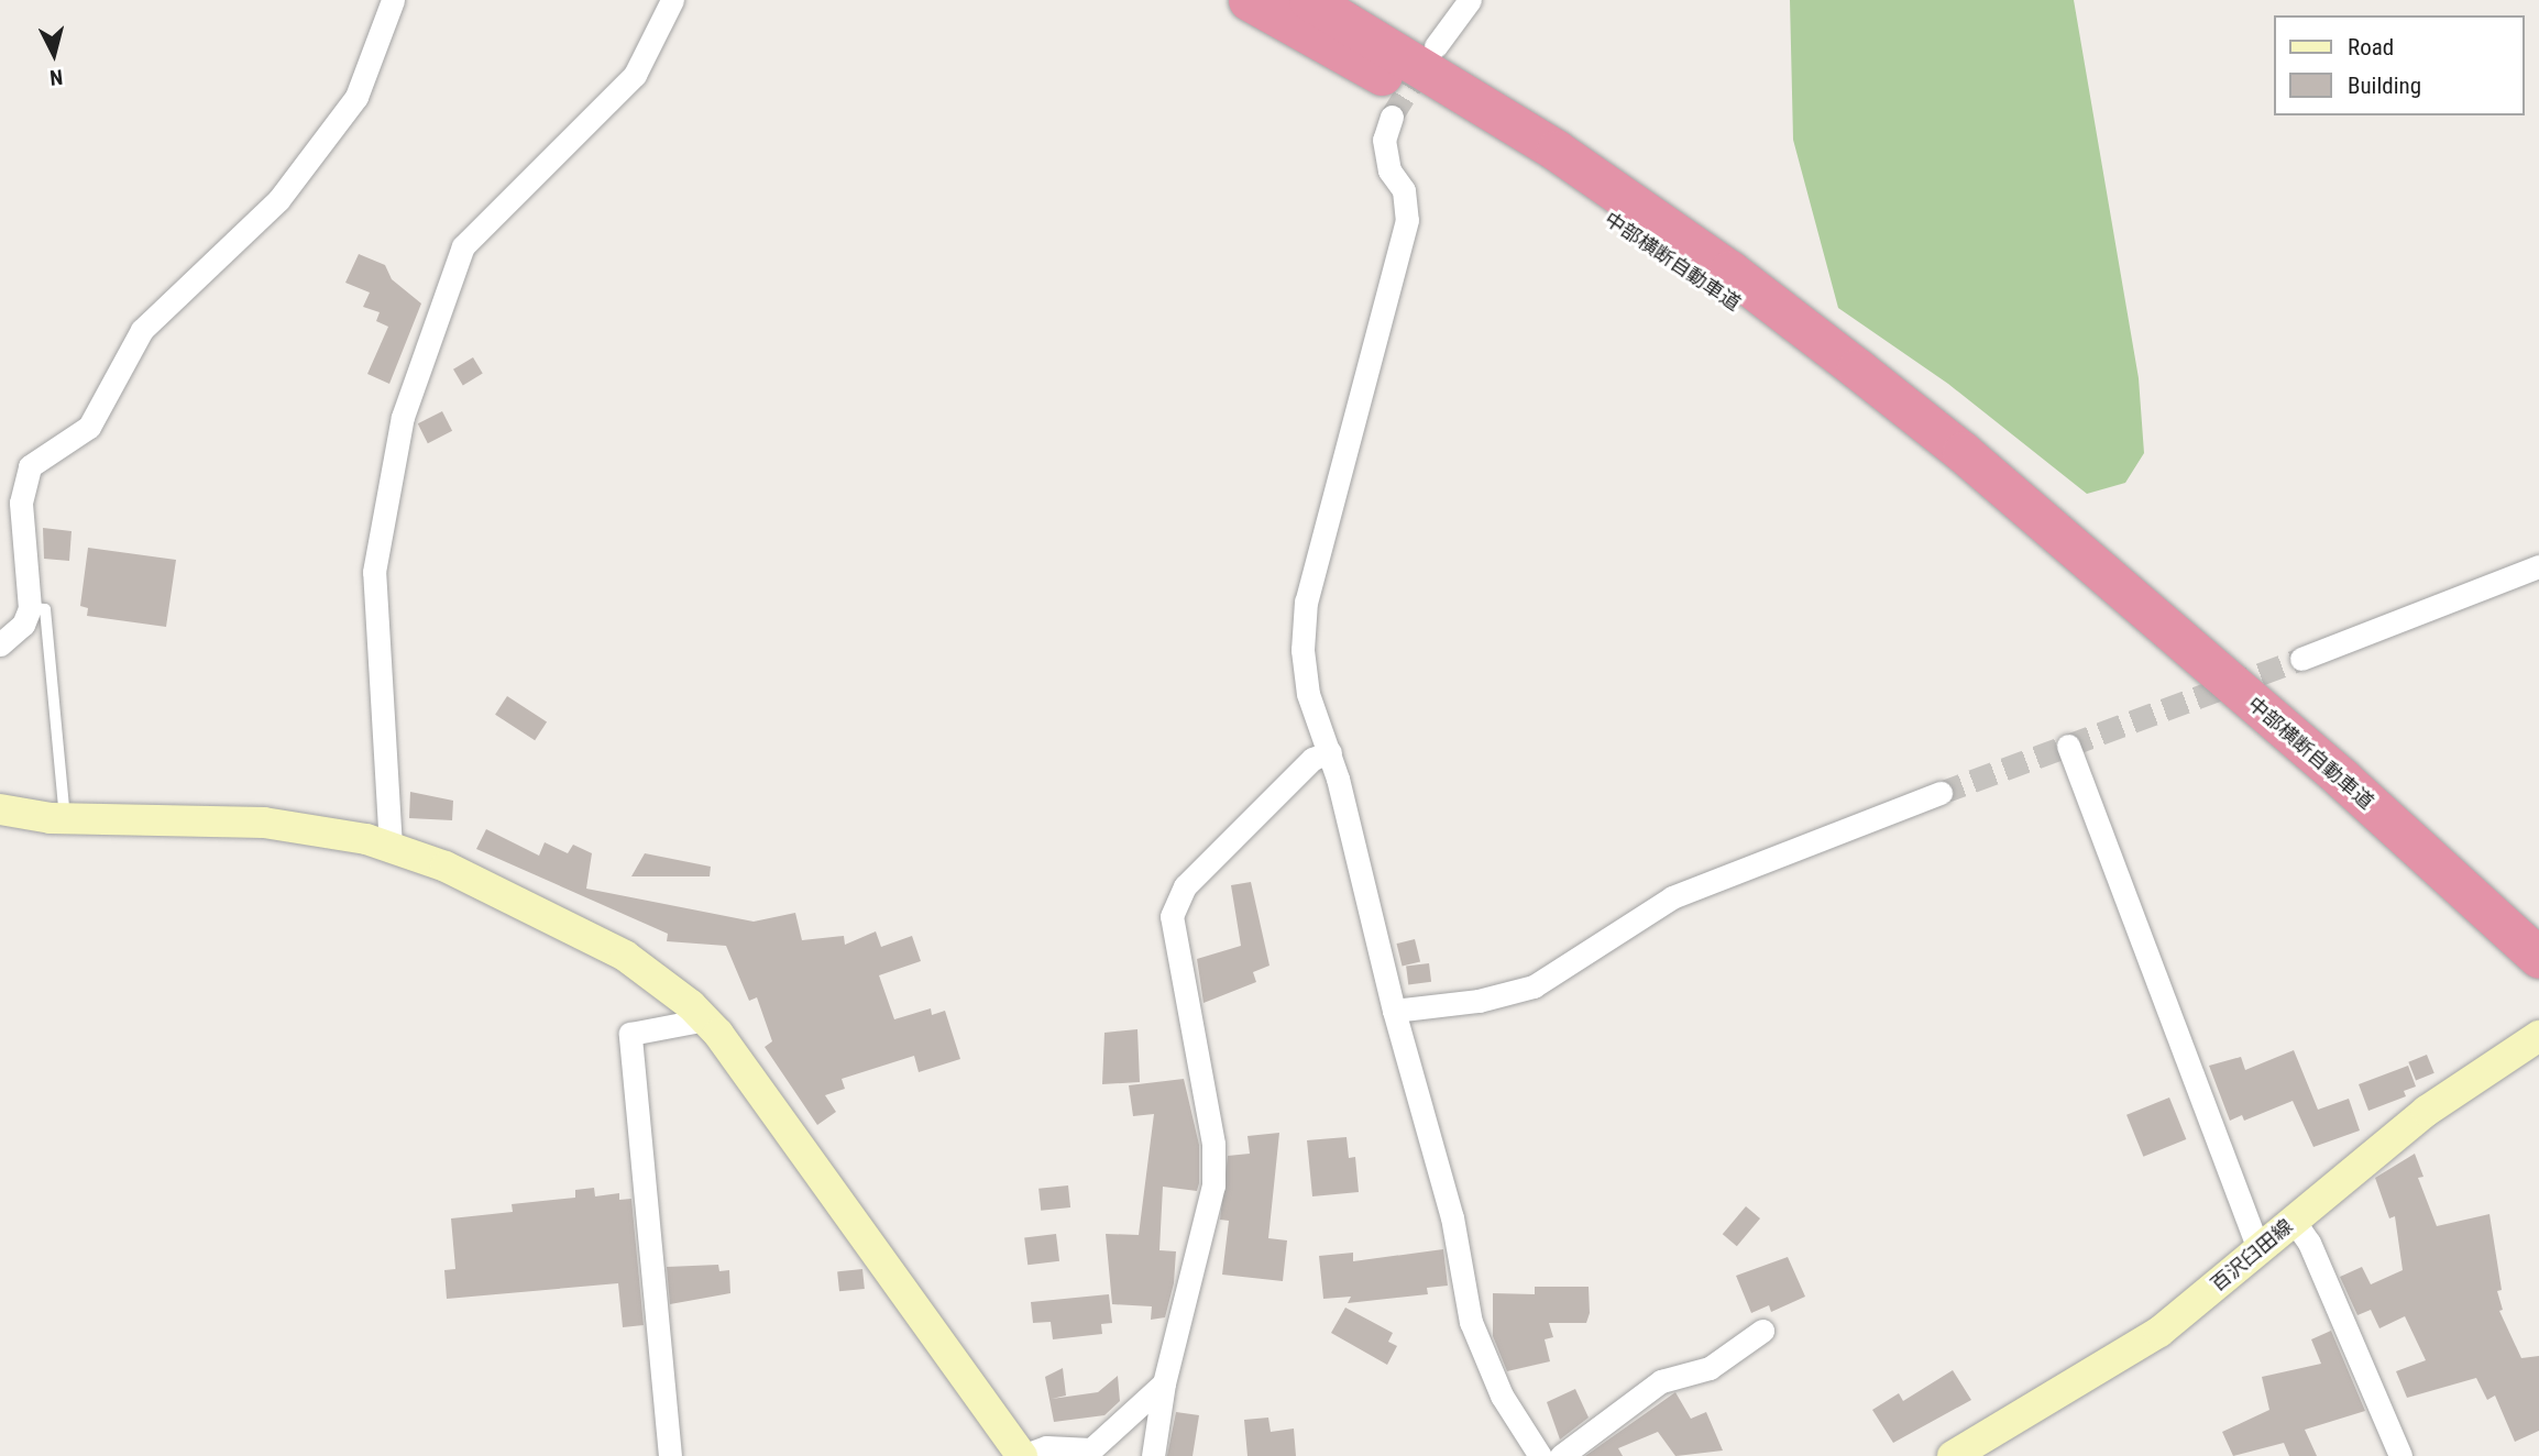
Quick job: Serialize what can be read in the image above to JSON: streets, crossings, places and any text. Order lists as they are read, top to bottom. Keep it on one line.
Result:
{"streets":{"highway":["中部横断自動車道"],"main road":["百沢臼田線"]},"legend":["Road","Building"],"north":"bottom"}
